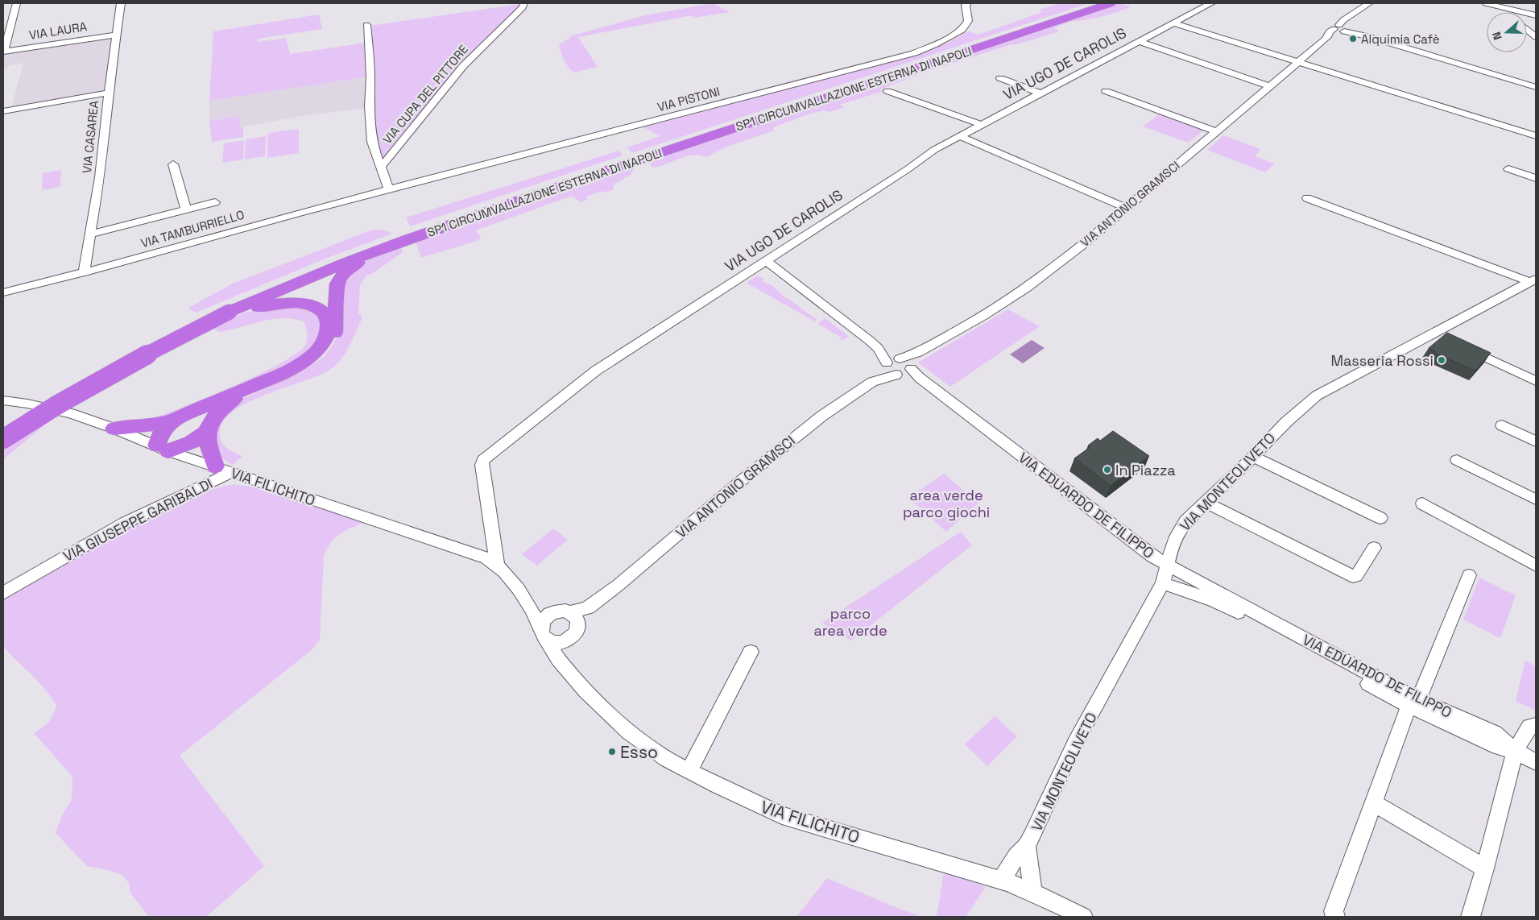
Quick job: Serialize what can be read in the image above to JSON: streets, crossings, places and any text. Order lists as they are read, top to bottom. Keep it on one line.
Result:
{"streets":{"highway":["SP1 CIRCUMVALLAZIONE ESTERNA DI NAPOLI"],"street":["VIA LAURA","VIA UGO DE CAROLIS","VIA CUPA DEL PITTORE","VIA PISTONI","VIA CASAREA","VIA ANTONIO GRAMSCI","VIA TAMBURRIELLO","VIA MONTEOLIVETO","VIA FILICHITO","VIA EDUARDO DE FILIPPO","VIA GIUSEPPE GARIBALDI"]},"crossings":[["VIA LAURA","VIA CASAREA"],["VIA UGO DE CAROLIS","VIA FILICHITO"],["VIA PISTONI","VIA TAMBURRIELLO"],["VIA CASAREA","VIA TAMBURRIELLO"],["VIA ANTONIO GRAMSCI","VIA FILICHITO"],["VIA ANTONIO GRAMSCI","VIA EDUARDO DE FILIPPO"],["VIA MONTEOLIVETO","VIA FILICHITO"],["VIA MONTEOLIVETO","VIA EDUARDO DE FILIPPO"],["VIA FILICHITO","VIA GIUSEPPE GARIBALDI"]],"parks":["area verde parco giochi","parco area verde"],"places":["Alquimia Cafè","Masseria Rossi","In Piazza","Esso"],"north":"left"}
